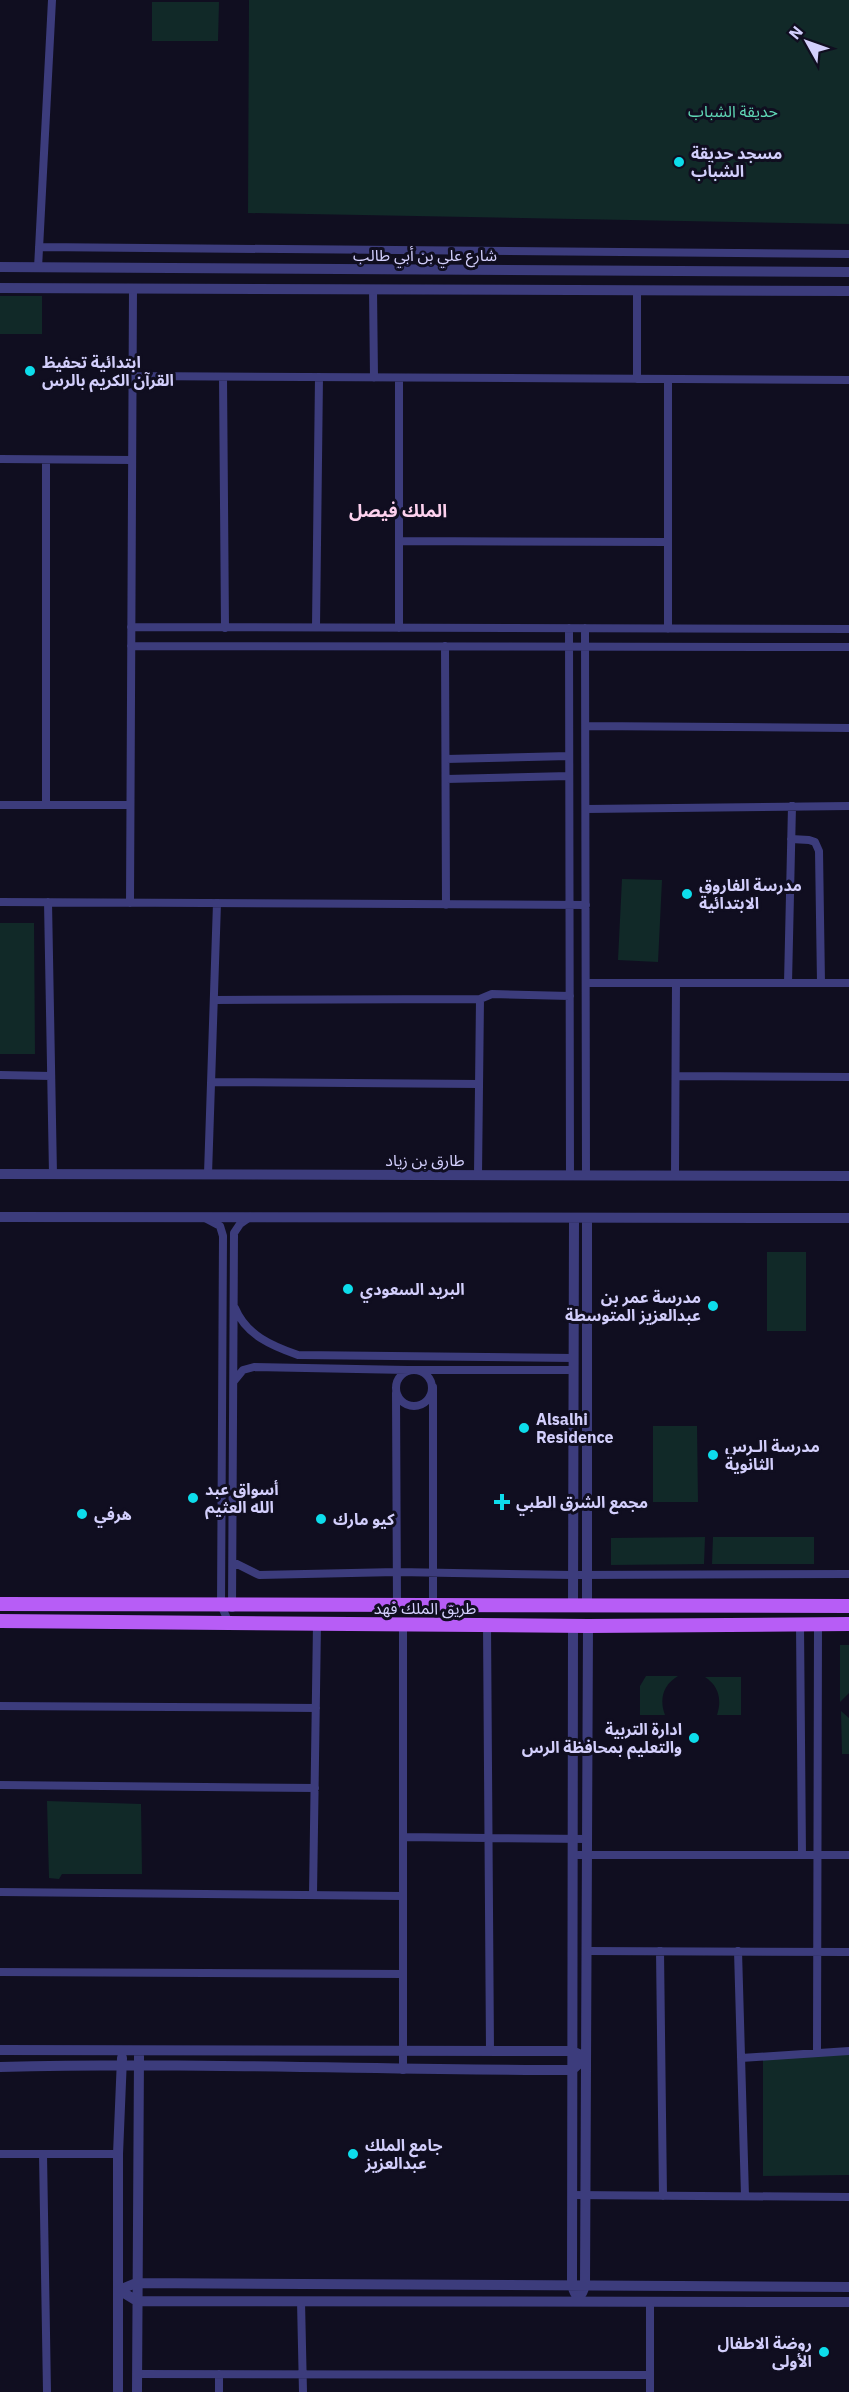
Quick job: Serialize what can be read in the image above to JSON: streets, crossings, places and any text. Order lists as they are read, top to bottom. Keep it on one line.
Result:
{"streets":{"main road":["طريق الملك فهد"],"street":["شارع علي بن أبي طالب","طارق بن زياد"]},"districts":["الملك فيصل"],"parks":["حديقة الشباب"],"places":{"other":["مسجد حديقة الشباب","ابتدائية تحفيظ القرآن الكريم بالرس","مدرسة الفاروق الابتدائية","البريد السعودي","مدرسة عمر بن عبدالعزيز المتوسطة","Alsalhi Residence","مدرسة الـرس الثانوية","أسواق عبد الله العثيم","هرفي","كيو مارك","ادارة التربية والتعليم بمحافظة الرس","جامع الملك عبدالعزيز","روضة الاطفال الأولى"],"health":["مجمع الشرق الطبي"]},"north":"top left"}
